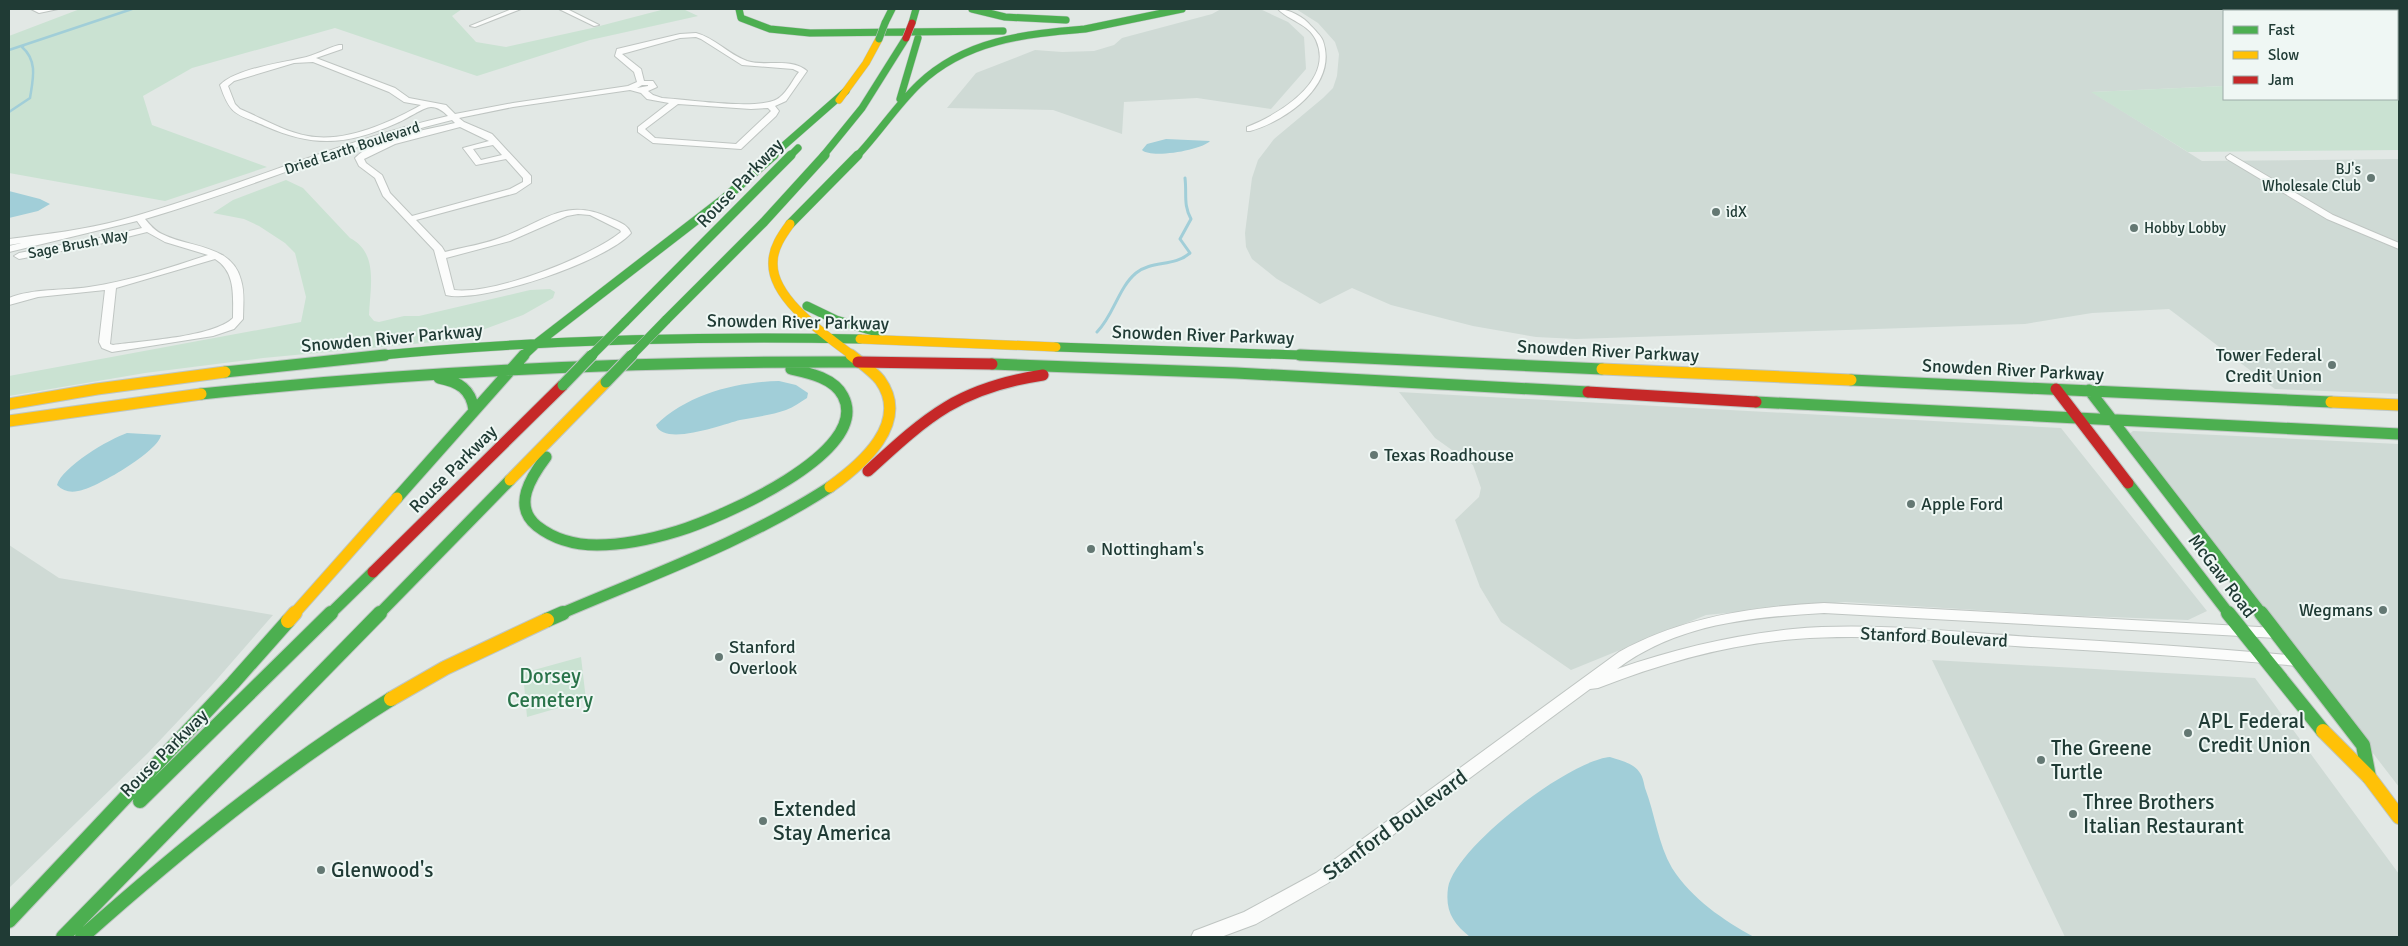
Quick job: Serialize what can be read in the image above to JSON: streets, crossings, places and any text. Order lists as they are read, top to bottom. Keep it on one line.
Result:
{"streets":{"main road":["Rouse Parkway","Snowden River Parkway","McGaw Road"],"street":["Dried Earth Boulevard","Sage Brush Way","Stanford Boulevard"]},"crossings":[["Snowden River Parkway","McGaw Road"],["McGaw Road","Stanford Boulevard"]],"parks":["Dorsey Cemetery"],"places":["BJ's Wholesale Club","idX","Hobby Lobby","Tower Federal Credit Union","Texas Roadhouse","Apple Ford","Nottingham's","Wegmans","Stanford Overlook","APL Federal Credit Union","The Greene Turtle","Three Brothers Italian Restaurant","Extended Stay America","Glenwood's"],"legend":["Fast","Slow","Jam"]}
